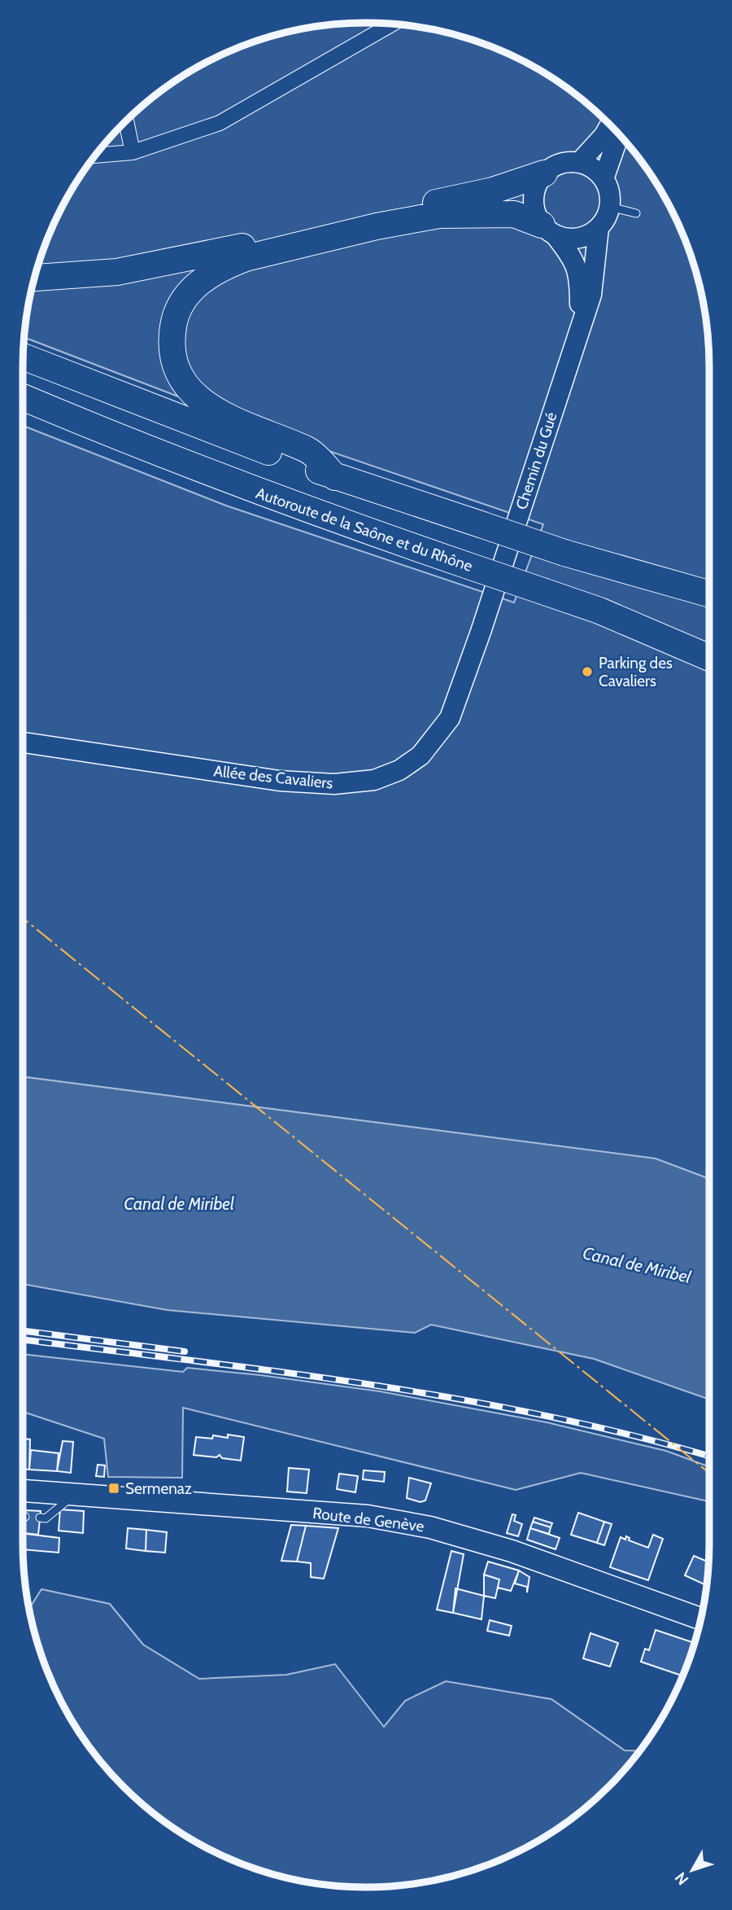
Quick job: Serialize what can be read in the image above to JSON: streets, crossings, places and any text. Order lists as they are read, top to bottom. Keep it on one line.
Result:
{"streets":{"highway":["Autoroute de la Saône et du Rhône"],"main road":["Route de Genève"],"street":["Chemin du Gué","Allée des Cavaliers"]},"crossings":[["Chemin du Gué","Allée des Cavaliers"]],"water":["Canal de Miribel"],"places":{"other":["Parking des Cavaliers"],"transit":["Sermenaz"]},"north":"bottom left"}
